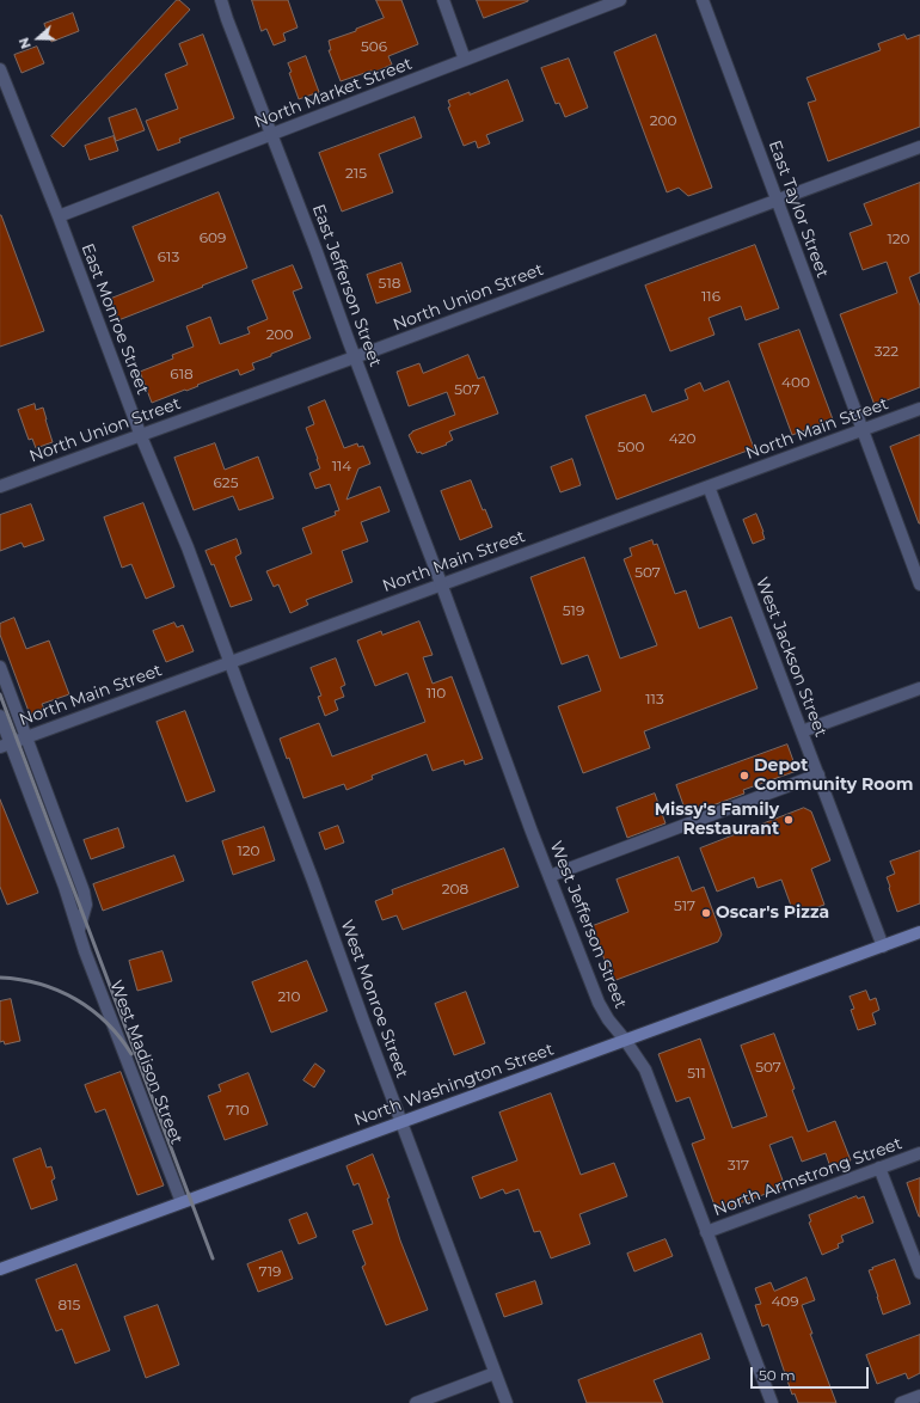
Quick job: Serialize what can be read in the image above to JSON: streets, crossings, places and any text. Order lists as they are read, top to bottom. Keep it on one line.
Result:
{"streets":{"main road":["North Washington Street"],"street":["North Market Street","East Taylor Street","East Jefferson Street","North Union Street","East Monroe Street","North Main Street","West Jackson Street","West Jefferson Street","West Monroe Street","West Madison Street","North Armstrong Street"]},"crossings":[["North Market Street","East Jefferson Street"],["North Market Street","East Monroe Street"],["East Taylor Street","North Union Street"],["East Taylor Street","North Main Street"],["East Jefferson Street","North Union Street"],["East Jefferson Street","North Main Street"],["East Jefferson Street","West Jefferson Street"],["North Union Street","East Monroe Street"],["East Monroe Street","North Main Street"],["East Monroe Street","West Monroe Street"],["North Main Street","West Jackson Street"],["North Main Street","West Jefferson Street"],["North Main Street","West Monroe Street"],["North Main Street","West Madison Street"],["West Jackson Street","North Washington Street"],["West Jefferson Street","North Washington Street"],["West Jefferson Street","North Armstrong Street"],["West Monroe Street","North Washington Street"],["West Madison Street","North Washington Street"]],"places":["Depot Community Room","Missy's Family Restaurant","Oscar's Pizza"],"house_numbers":["506","200","215","609","120","613","518","116","200","322","618","400","507","420","500","114","625","507","519","110","113","120","208","517","210","507","511","710","317","719","409","815"],"scale_bar":"50 m","north":"left"}
